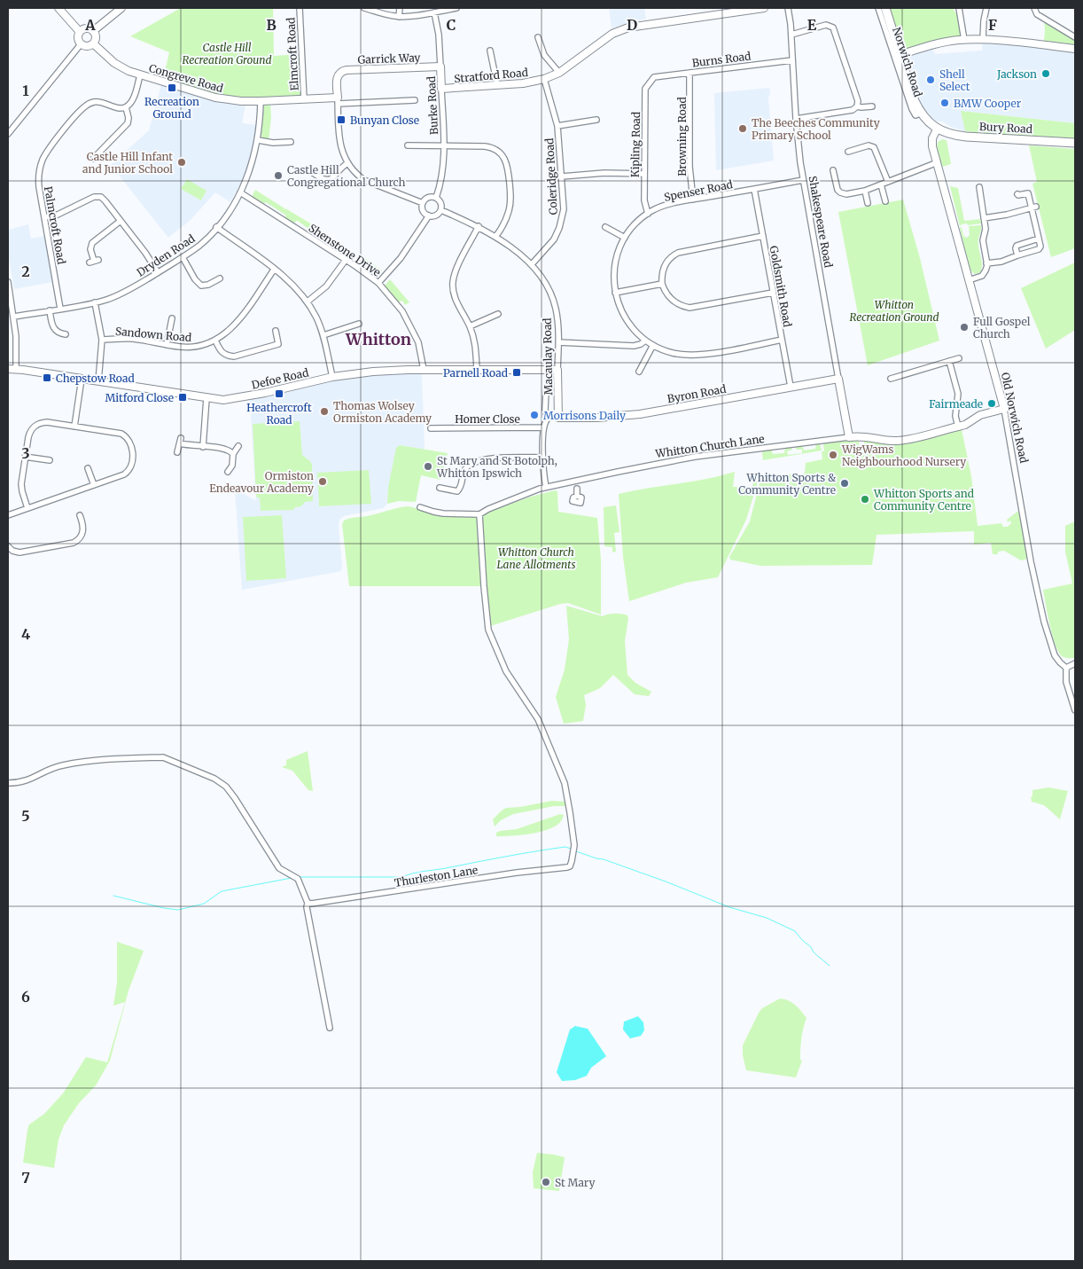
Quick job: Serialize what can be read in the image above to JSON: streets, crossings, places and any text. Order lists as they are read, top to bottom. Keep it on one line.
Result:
{"streets":{"main road":["Norwich Road","Bury Road"],"street":["Elmcroft Road","Garrick Way","Burns Road","Stratford Road","Congreve Road","Burke Road","Browning Road","Kipling Road","Coleridge Road","Spenser Road","Shakespeare Road","Palmcroft Road","Shenstone Drive","Dryden Road","Goldsmith Road","Sandown Road","Macaulay Road","Defoe Road","Byron Road","Old Norwich Road","Homer Close","Whitton Church Lane","Thurleston Lane"]},"crossings":[["Elmcroft Road","Congreve Road"],["Garrick Way","Congreve Road"],["Garrick Way","Burke Road"],["Burns Road","Browning Road"],["Burns Road","Kipling Road"],["Burns Road","Shakespeare Road"],["Norwich Road","Bury Road"],["Norwich Road","Old Norwich Road"],["Stratford Road","Burke Road"],["Stratford Road","Coleridge Road"],["Congreve Road","Dryden Road"],["Burke Road","Macaulay Road"],["Bury Road","Old Norwich Road"],["Browning Road","Spenser Road"],["Kipling Road","Spenser Road"],["Coleridge Road","Macaulay Road"],["Spenser Road","Shakespeare Road"],["Spenser Road","Goldsmith Road"],["Shakespeare Road","Byron Road"],["Shakespeare Road","Whitton Church Lane"],["Palmcroft Road","Dryden Road"],["Shenstone Drive","Dryden Road"],["Shenstone Drive","Defoe Road"],["Goldsmith Road","Byron Road"],["Macaulay Road","Defoe Road"],["Macaulay Road","Byron Road"],["Old Norwich Road","Whitton Church Lane"],["Whitton Church Lane","Thurleston Lane"]],"districts":["Whitton"],"parks":["Castle Hill Recreation Ground","Whitton Recreation Ground","Whitton Church Lane Allotments"],"places":{"other":["Jackson","Shell Select","BMW Cooper","The Beeches Community Primary School","Castle Hill Infant and Junior School","Castle Hill Congregational Church","Full Gospel Church","Fairmeade","Thomas Wolsey Ormiston Academy","Morrisons Daily","WigWams Neighbourhood Nursery","St Mary and St Botolph, Whitton Ipswich","Ormiston Endeavour Academy","Whitton Sports & Community Centre","Whitton Sports and Community Centre","St Mary"],"transit":["Recreation Ground","Bunyan Close","Parnell Road","Chepstow Road","Heathercroft Road","Mitford Close"]},"grid":{"columns":["A","B","C","D","E","F"],"rows":["1","2","3","4","5","6","7"]}}
